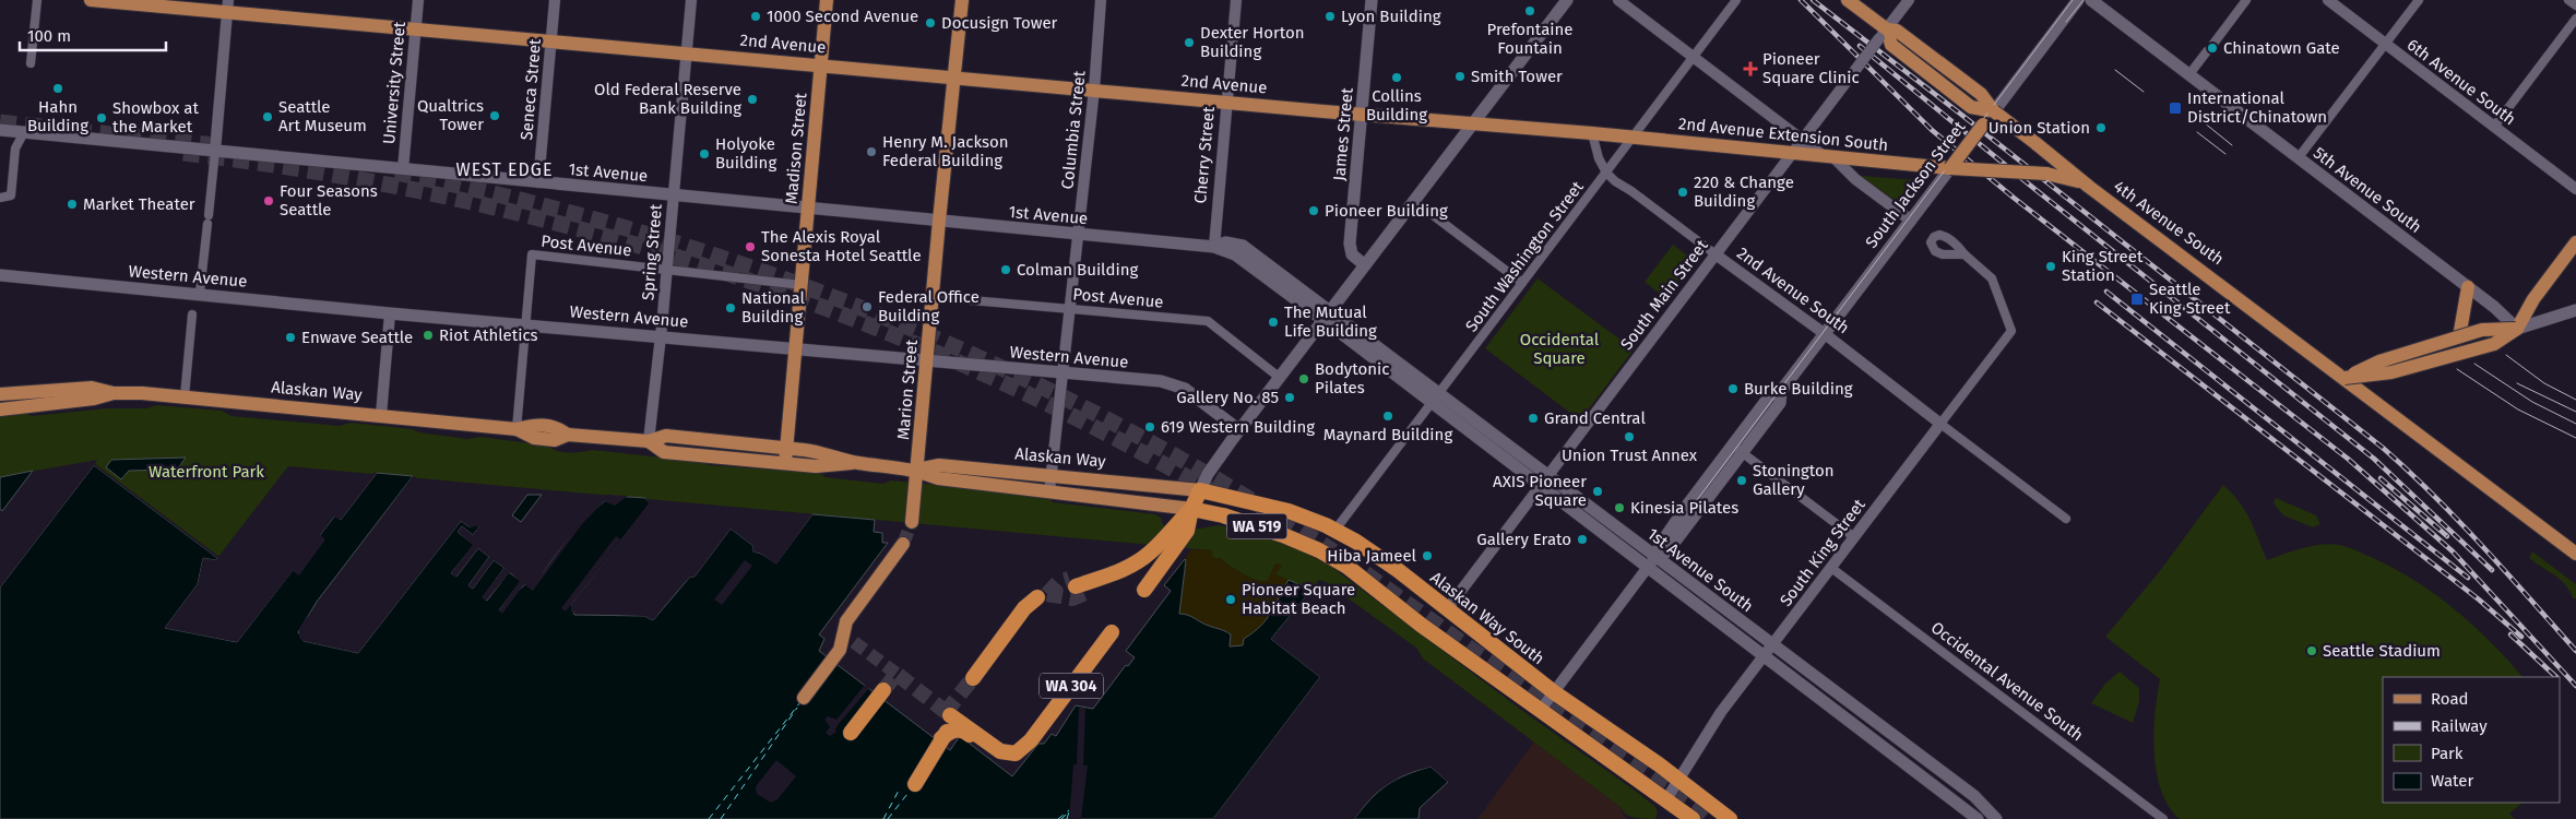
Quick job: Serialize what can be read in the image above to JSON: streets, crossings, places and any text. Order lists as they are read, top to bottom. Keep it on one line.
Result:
{"streets":{"highway":["WA 519","Alaskan Way South","WA 304"],"main road":["2nd Avenue","James Street","2nd Avenue Extension South","Madison Street","1st Avenue","South Jackson Street","5th Avenue South","4th Avenue South","Western Avenue","Marion Street","Alaskan Way","1st Avenue South"],"street":["6th Avenue South","University Street","Seneca Street","Columbia Street","Cherry Street","Post Avenue","Spring Street","South Washington Street","2nd Avenue South","South Main Street","South King Street","Occidental Avenue South"]},"crossings":[["2nd Avenue","University Street"],["2nd Avenue","Seneca Street"],["2nd Avenue","Columbia Street"],["2nd Avenue","James Street"],["2nd Avenue","2nd Avenue Extension South"],["2nd Avenue","Madison Street"],["2nd Avenue","Cherry Street"],["2nd Avenue","Spring Street"],["2nd Avenue","Marion Street"],["University Street","1st Avenue"],["Seneca Street","1st Avenue"],["Columbia Street","1st Avenue"],["Columbia Street","Post Avenue"],["Columbia Street","Western Avenue"],["Columbia Street","Alaskan Way"],["2nd Avenue Extension South","South Jackson Street"],["2nd Avenue Extension South","4th Avenue South"],["2nd Avenue Extension South","South Washington Street"],["2nd Avenue Extension South","2nd Avenue South"],["2nd Avenue Extension South","South Main Street"],["Madison Street","1st Avenue"],["Madison Street","Post Avenue"],["Madison Street","Western Avenue"],["Madison Street","Alaskan Way"],["Cherry Street","1st Avenue"],["1st Avenue","Spring Street"],["1st Avenue","Marion Street"],["1st Avenue","1st Avenue South"],["South Jackson Street","4th Avenue South"],["South Jackson Street","2nd Avenue South"],["South Jackson Street","WA 519"],["South Jackson Street","1st Avenue South"],["South Jackson Street","Alaskan Way South"],["4th Avenue South","South Main Street"],["Post Avenue","Spring Street"],["Post Avenue","Western Avenue"],["Post Avenue","Marion Street"],["Spring Street","Western Avenue"],["Spring Street","Alaskan Way"],["South Washington Street","2nd Avenue South"],["South Washington Street","1st Avenue South"],["South Washington Street","Alaskan Way South"],["Western Avenue","Marion Street"],["2nd Avenue South","South Main Street"],["2nd Avenue South","South King Street"],["South Main Street","1st Avenue South"],["South Main Street","Alaskan Way South"],["Marion Street","Alaskan Way"],["Alaskan Way","WA 519"],["Alaskan Way","Alaskan Way South"],["South King Street","1st Avenue South"],["South King Street","Alaskan Way South"],["South King Street","Occidental Avenue South"]],"districts":["WEST EDGE"],"parks":["Occidental Square","Waterfront Park"],"places":{"other":["Prefontaine Fountain","1000 Second Avenue","Lyon Building","Docusign Tower","Dexter Horton Building","Chinatown Gate","Smith Tower","Collins Building","Hahn Building","Old Federal Reserve Bank Building","Qualtrics Tower","Seattle Art Museum","Showbox at the Market","Union Station","Henry M. Jackson Federal Building","Holyoke Building","220 & Change Building","Four Seasons Seattle","Market Theater","Pioneer Building","The Alexis Royal Sonesta Hotel Seattle","King Street Station","Colman Building","Federal Office Building","National Building","The Mutual Life Building","Riot Athletics","Enwave Seattle","Bodytonic Pilates","Burke Building","Gallery No. 85","Maynard Building","Grand Central","619 Western Building","Union Trust Annex","Stonington Gallery","AXIS Pioneer Square","Kinesia Pilates","Gallery Erato","Hiba Jameel","Pioneer Square Habitat Beach","Seattle Stadium"],"health":["Pioneer Square Clinic"],"transit":["International District/Chinatown","Seattle King Street"]},"legend":["Road","Railway","Park","Water"],"scale_bar":"100 m"}
